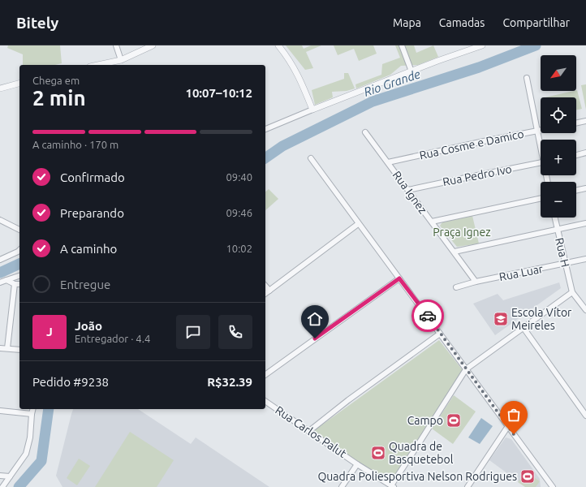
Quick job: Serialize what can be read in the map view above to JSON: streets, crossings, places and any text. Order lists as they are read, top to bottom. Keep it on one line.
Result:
{"streets":{"street":["Rua Cosme e Damico","Rua Pedro Ivo","Rua Ignez","Rua H","Rua Luar","Rua Carlos Palut"]},"crossings":[["Rua Cosme e Damico","Rua Ignez"],["Rua Pedro Ivo","Rua Ignez"],["Rua Ignez","Rua Luar"],["Rua H","Rua Luar"]],"water":["Rio Grande"],"parks":["Praça Ignez"],"places":{"school or university":["Escola Vítor Meireles"],"sports":["Campo","Quadra de Basquetebol","Quadra Poliesportiva Nelson Rodrigues"]},"north":"bottom left","page":{"header":"Bitely","nav":["Mapa","Camadas","Compartilhar"],"map_buttons":["+","−"],"heading":["2 min","Chega em","10:07–10:12"],"panel":["João","Entregador · 4.4","Pedido #9238","R$32.39"],"bar":"A caminho · 170 m","list":[["Confirmado","09:40"],["Preparando","09:46"],["A caminho","10:02"],"Entregue"],"round":"J"}}
